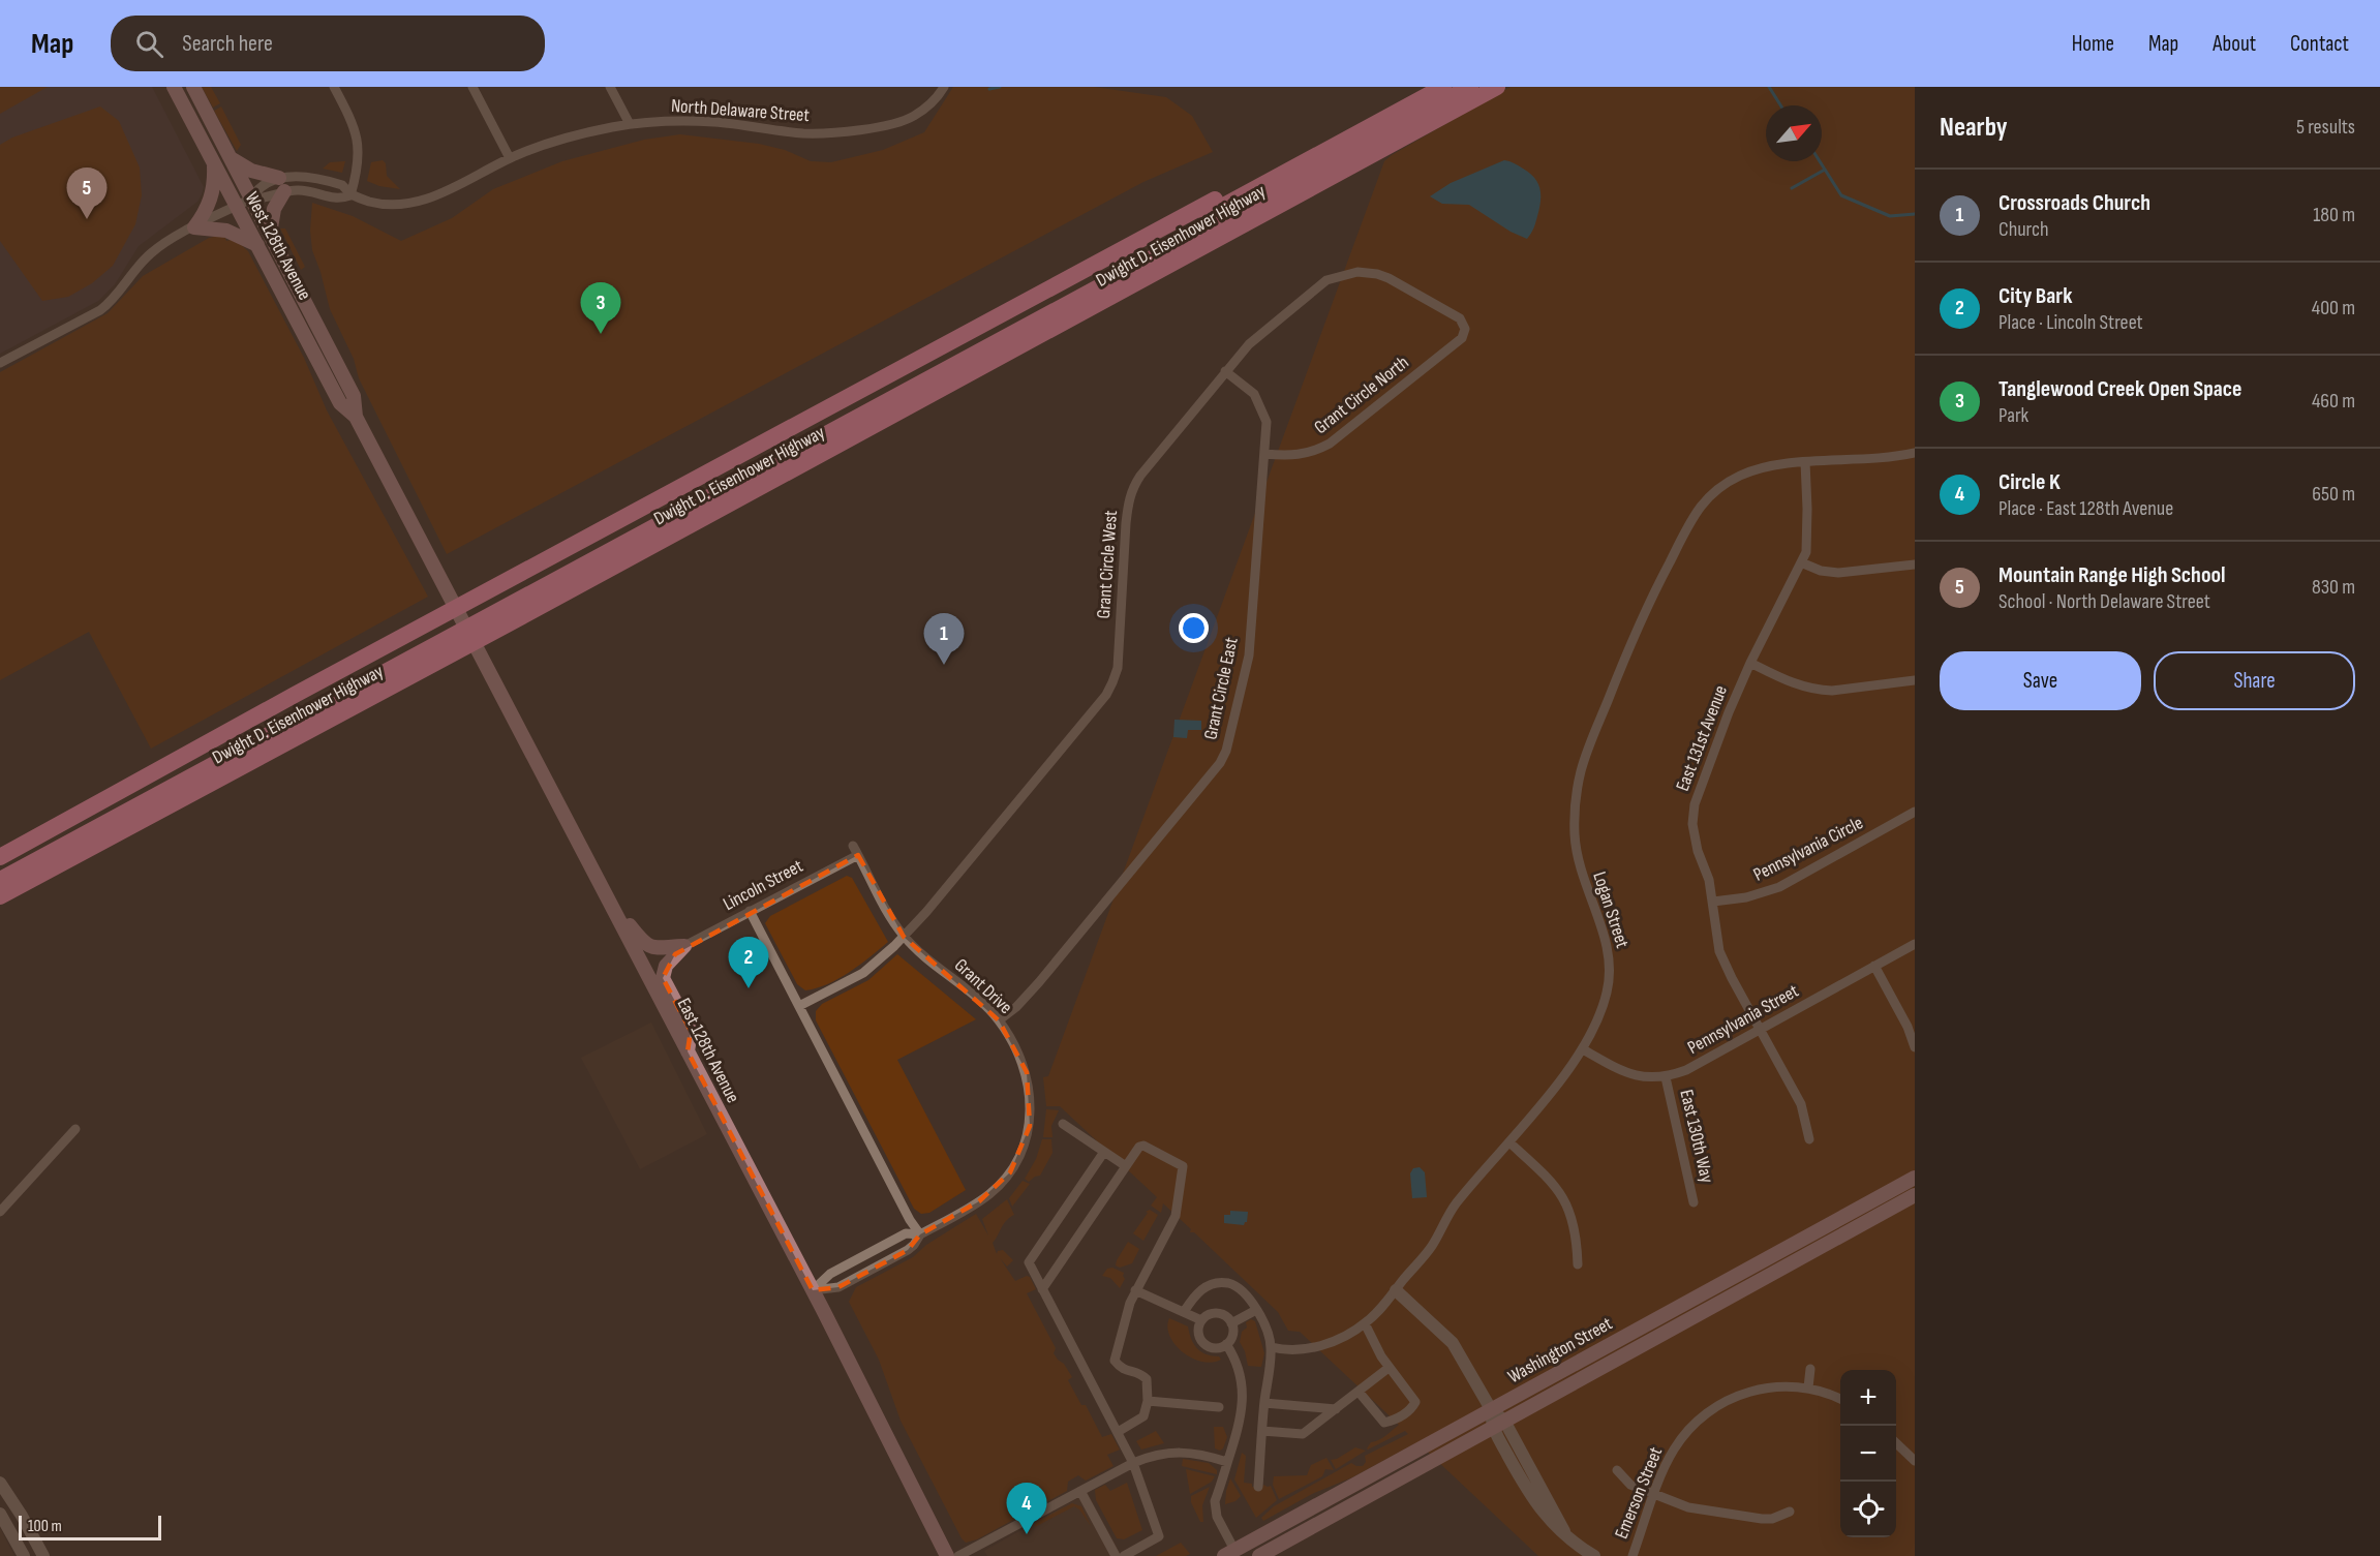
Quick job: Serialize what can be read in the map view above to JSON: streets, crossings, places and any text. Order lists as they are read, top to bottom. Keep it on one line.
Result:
{"streets":{"highway":["Dwight D. Eisenhower Highway"],"main road":["West 128th Avenue","East 128th Avenue","Washington Street"],"street":["North Delaware Street","Grant Circle North","Grant Circle West","Grant Circle East","East 131st Avenue","Pennsylvania Circle","Lincoln Street","Logan Street","Grant Drive","Pennsylvania Street","East 130th Way","Emerson Street"]},"crossings":[["North Delaware Street","West 128th Avenue"],["West 128th Avenue","East 128th Avenue"],["Grant Circle North","Grant Circle West"],["Grant Circle North","Grant Circle East"],["Grant Circle West","Grant Circle East"],["Grant Circle West","Grant Drive"],["Grant Circle East","Grant Drive"],["East 131st Avenue","Pennsylvania Circle"],["East 131st Avenue","Logan Street"],["East 131st Avenue","Pennsylvania Street"],["Lincoln Street","Grant Drive"],["Logan Street","Pennsylvania Street"],["Grant Drive","East 128th Avenue"],["Pennsylvania Street","East 130th Way"]],"scale_bar":"100 m","north":"top right","page":{"header":"Map","search":"Search here","nav":["Home","Map","About","Contact"],"heading":["Nearby","5 results"],"pins":["5","3","1","2","4"],"list":[{"mark":"1","name":"Crossroads Church","note":"Church","value":"180 m"},{"mark":"2","name":"City Bark","note":"Place · Lincoln Street","value":"400 m"},{"mark":"3","name":"Tanglewood Creek Open Space","note":"Park","value":"460 m"},{"mark":"4","name":"Circle K","note":"Place · East 128th Avenue","value":"650 m"},{"mark":"5","name":"Mountain Range High School","note":"School · North Delaware Street","value":"830 m"}],"buttons":["Save","Share"],"map_buttons":["+","−"],"scale":"100 m"}}
